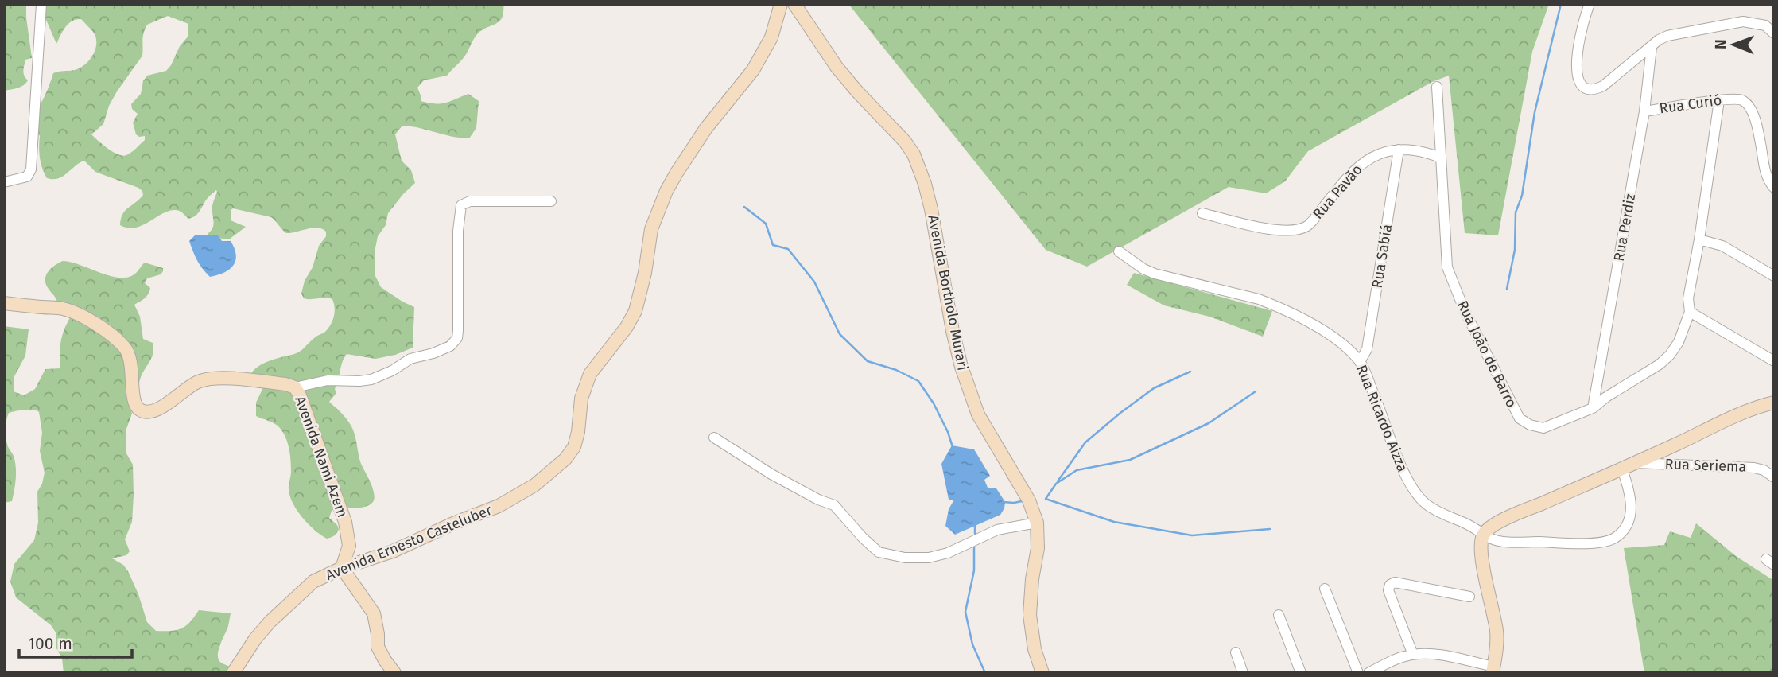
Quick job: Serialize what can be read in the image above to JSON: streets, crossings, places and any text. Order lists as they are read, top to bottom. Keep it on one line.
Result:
{"streets":{"street":["Rua Curió","Rua Pavão","Rua Perdiz","Rua Sabiá","Avenida Bortholo Murari","Rua João de Barro","Rua Ricardo Aizza","Avenida Nami Azem","Rua Seriema","Avenida Ernesto Casteluber"]},"crossings":[["Rua Curió","Rua Perdiz"],["Rua Curió","Rua João de Barro"],["Rua Pavão","Rua Sabiá"],["Rua Pavão","Rua João de Barro"],["Rua Perdiz","Rua João de Barro"],["Rua Sabiá","Rua Ricardo Aizza"],["Avenida Nami Azem","Avenida Ernesto Casteluber"]],"scale_bar":"100 m","north":"left"}
